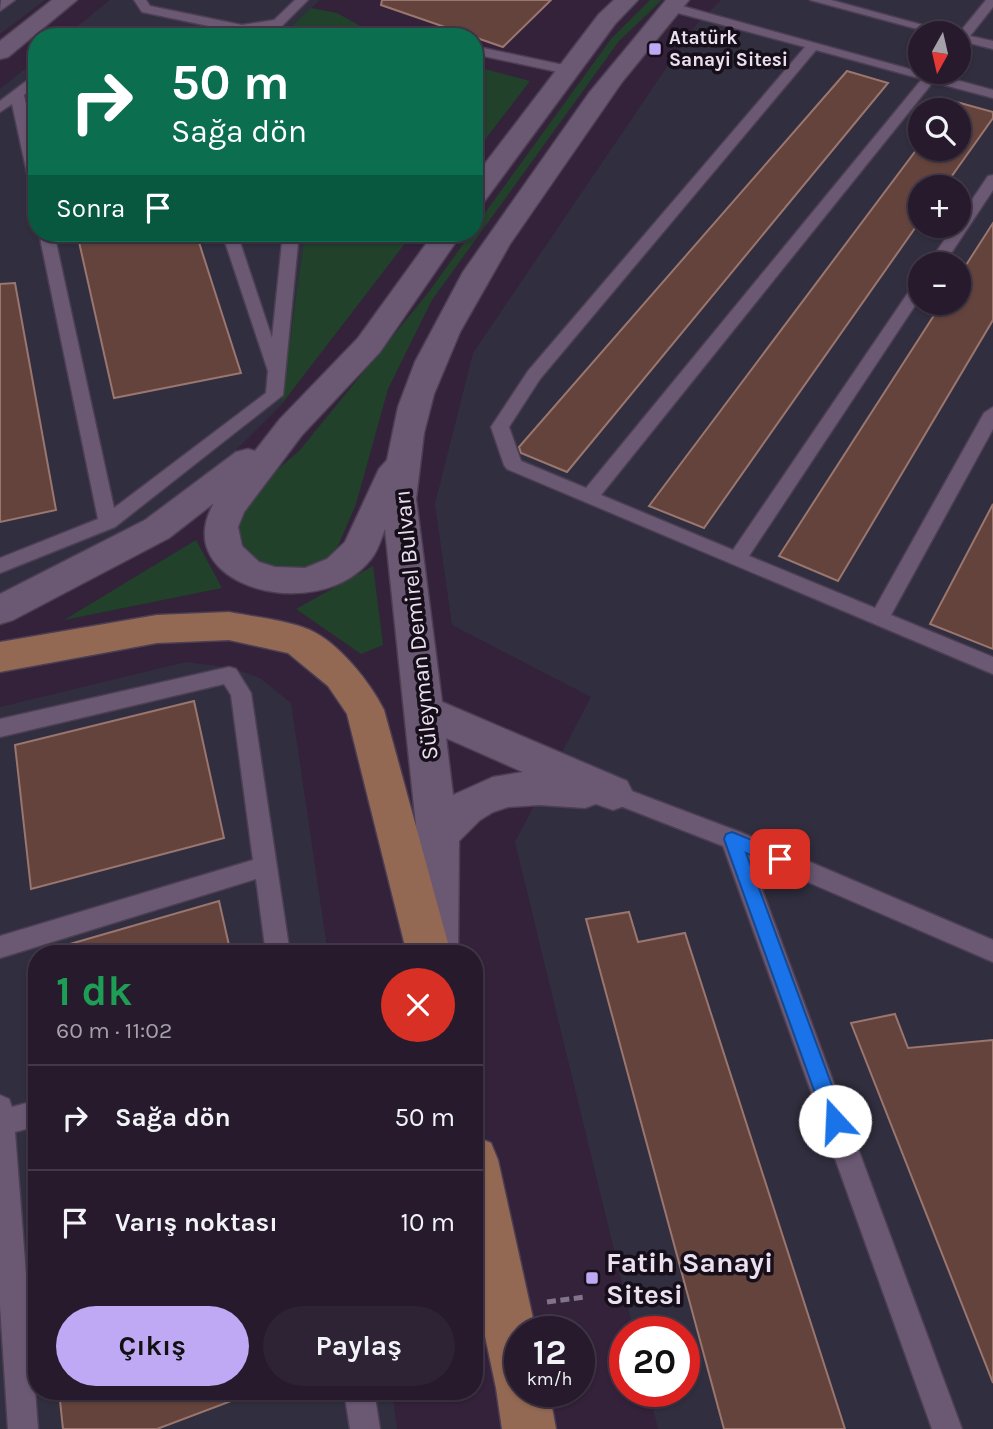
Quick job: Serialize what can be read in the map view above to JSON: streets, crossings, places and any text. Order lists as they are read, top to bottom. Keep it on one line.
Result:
{"streets":{"street":["Süleyman Demirel Bulvarı"]},"places":{"transit":["Atatürk Sanayi Sitesi","Fatih Sanayi Sitesi"]},"north":"bottom","page":{"map_buttons":["+","−"],"turn":["50 m","Sağa dön"],"then":"Sonra","heading":["1 dk","60 m · 11:02"],"list":[{"name":"Sağa dön","value":"50 m"},{"name":"Varış noktası","value":"10 m"}],"buttons":["Çıkış","Paylaş"],"speed":"12 km/h","limit":"20"}}
